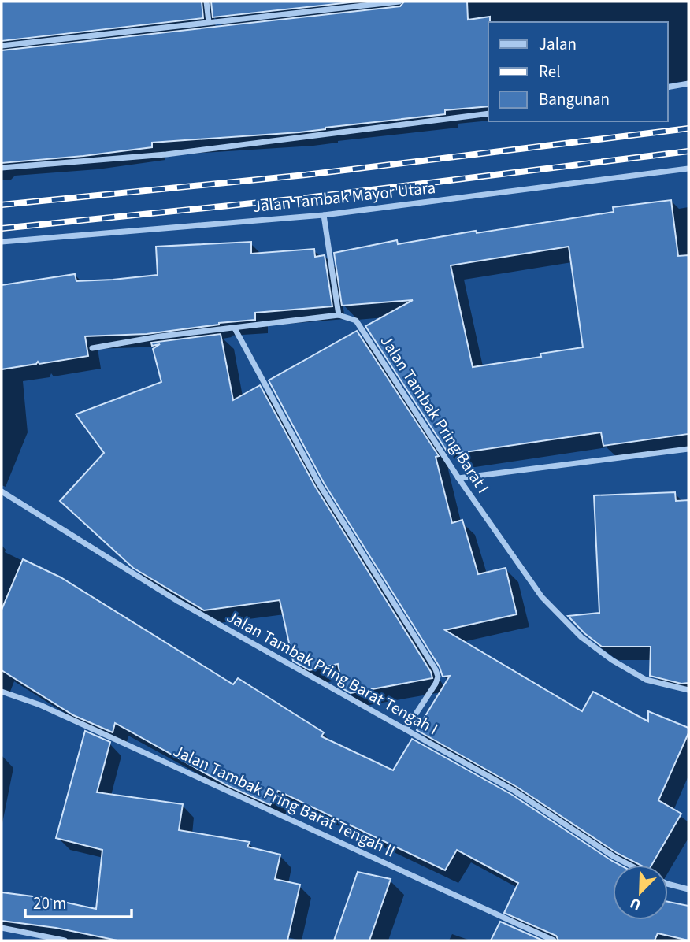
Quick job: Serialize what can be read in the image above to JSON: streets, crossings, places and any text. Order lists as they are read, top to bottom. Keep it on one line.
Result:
{"streets":{"street":["Jalan Tambak Mayor Utara","Jalan Tambak Pring Barat I","Jalan Tambak Pring Barat Tengah I","Jalan Tambak Pring Barat Tengah II"]},"legend":["Jalan","Rel","Bangunan"],"scale_bar":"20 m","north":"bottom left"}
